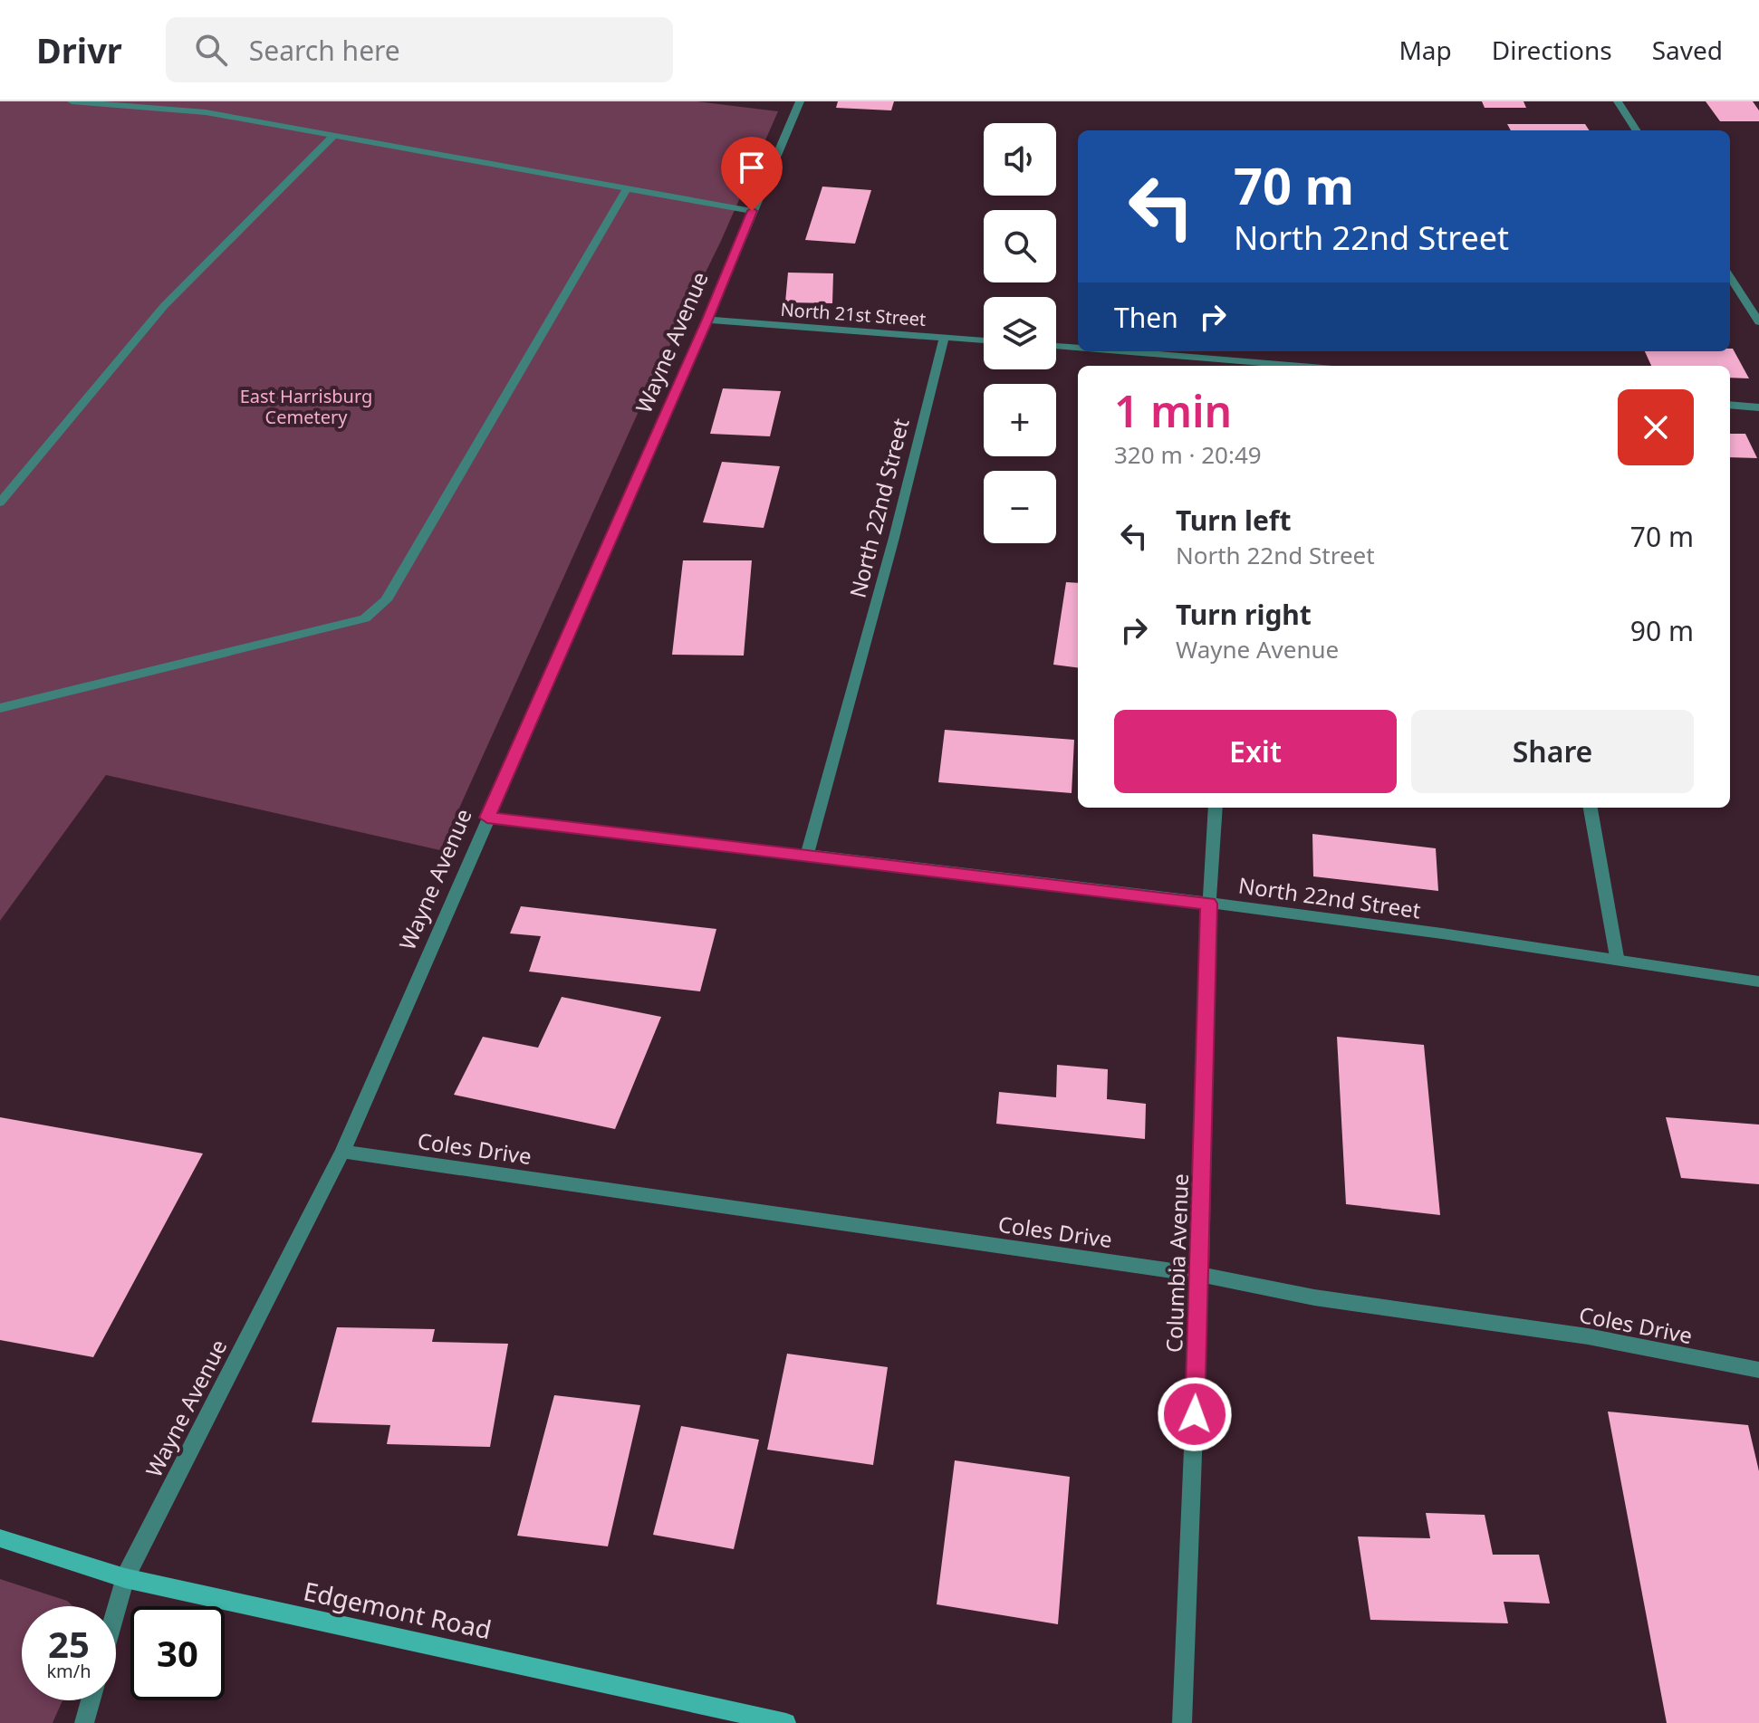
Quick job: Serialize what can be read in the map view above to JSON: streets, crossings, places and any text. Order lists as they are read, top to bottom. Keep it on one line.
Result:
{"streets":{"street":["North 21st Street","Wayne Avenue","North 22nd Street","Coles Drive","Columbia Avenue","Edgemont Road"]},"crossings":[["North 21st Street","Wayne Avenue"],["North 21st Street","North 22nd Street"],["Wayne Avenue","North 22nd Street"],["Wayne Avenue","Coles Drive"],["Wayne Avenue","Edgemont Road"],["North 22nd Street","Columbia Avenue"],["Coles Drive","Columbia Avenue"]],"parks":["East Harrisburg Cemetery"],"page":{"header":"Drivr","search":"Search here","nav":["Map","Directions","Saved"],"map_buttons":["+","−"],"turn":["70 m","North 22nd Street"],"then":"Then","heading":["1 min","320 m · 20:49"],"list":[{"name":"Turn left","note":"North 22nd Street","value":"70 m"},{"name":"Turn right","note":"Wayne Avenue","value":"90 m"}],"buttons":["Exit","Share"],"speed":"25 km/h","limit":"30"}}
